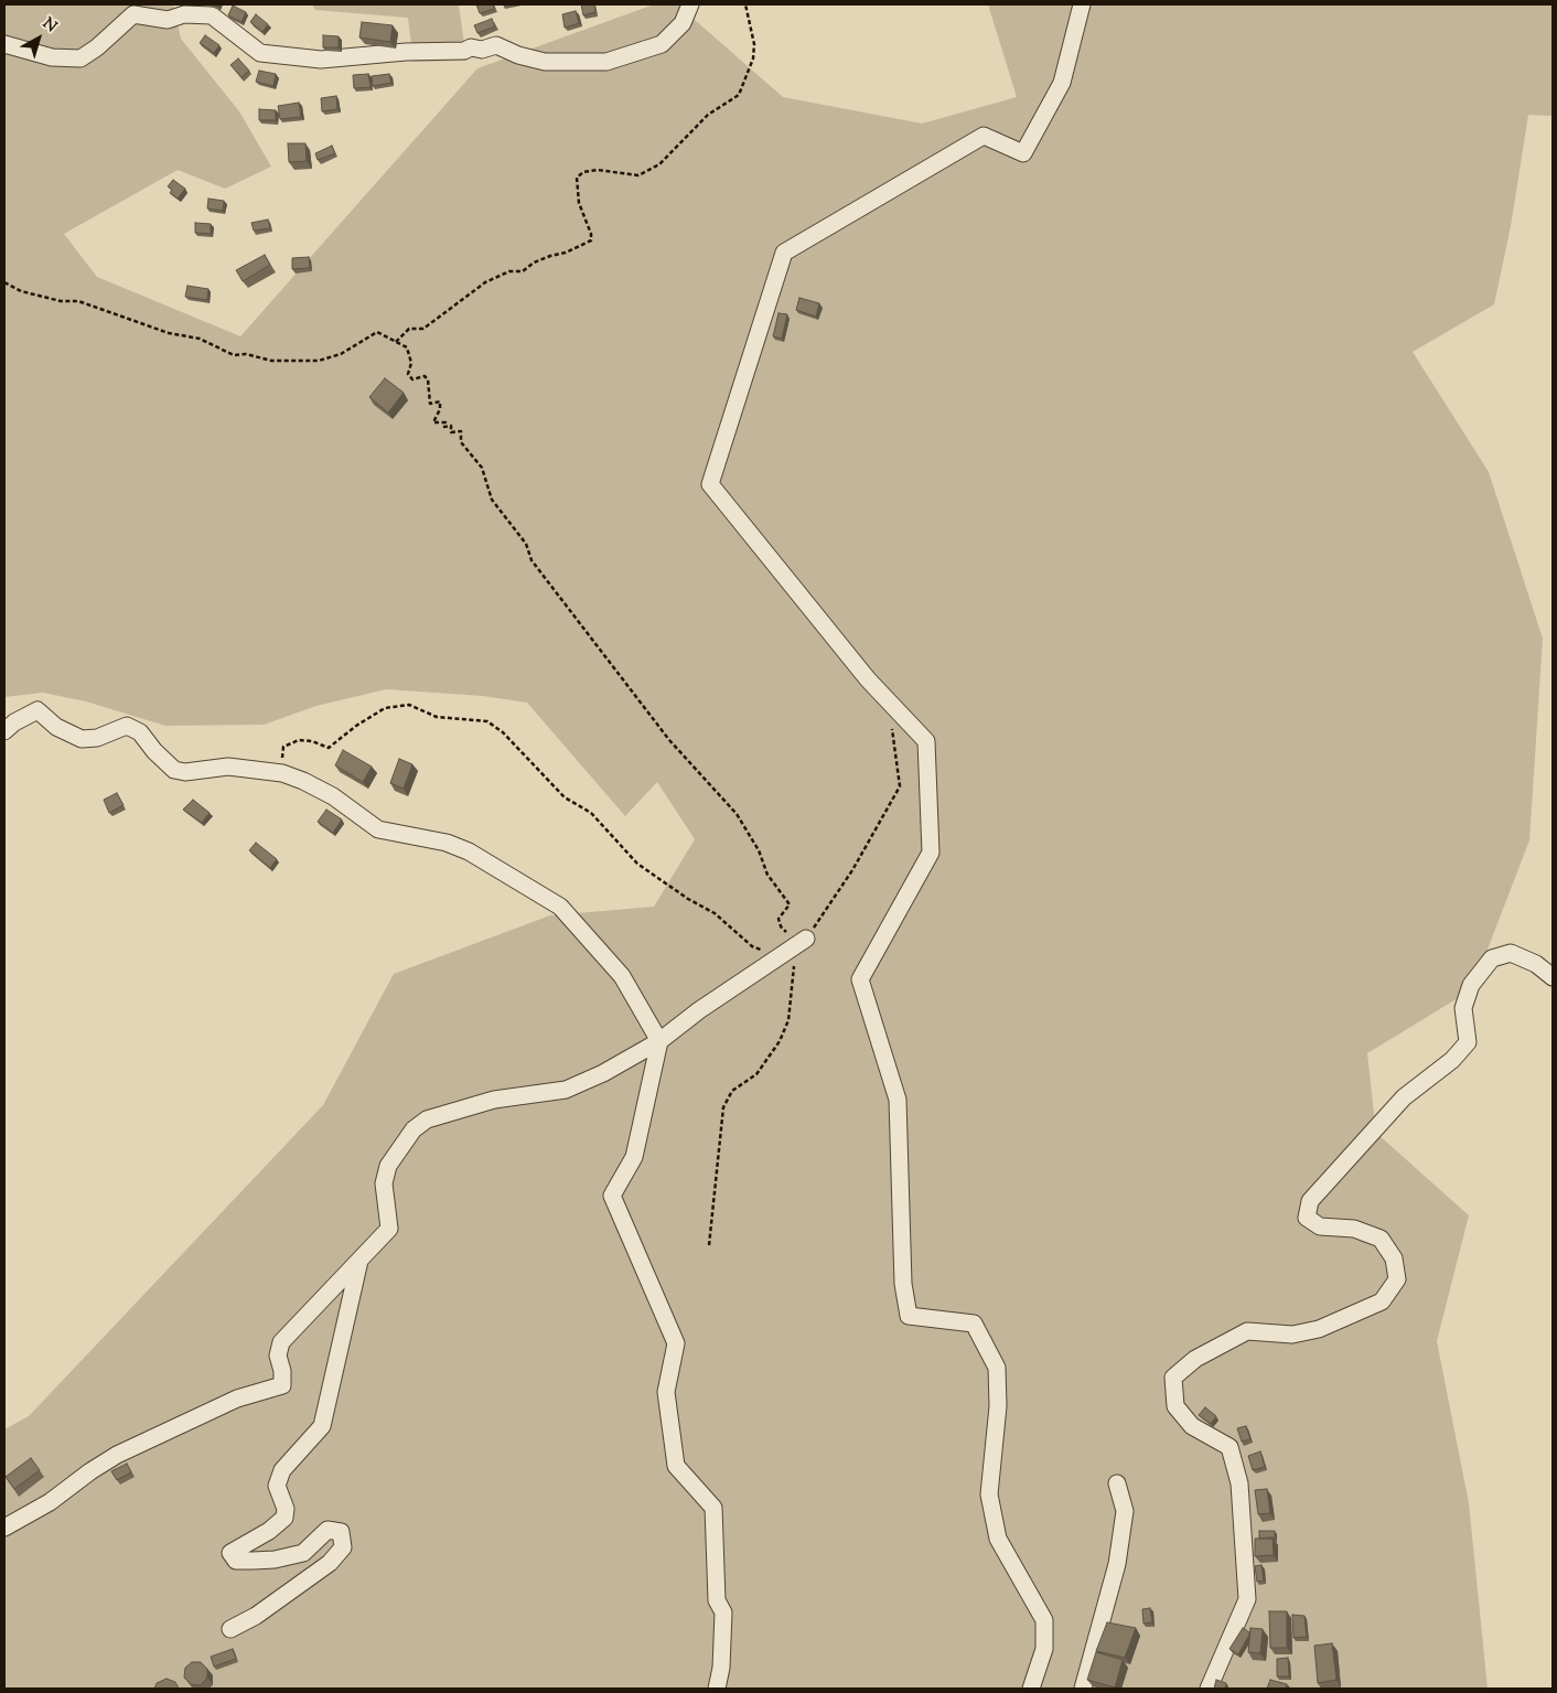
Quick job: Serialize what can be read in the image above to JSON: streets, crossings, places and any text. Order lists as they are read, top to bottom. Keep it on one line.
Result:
{"north":"top right"}
